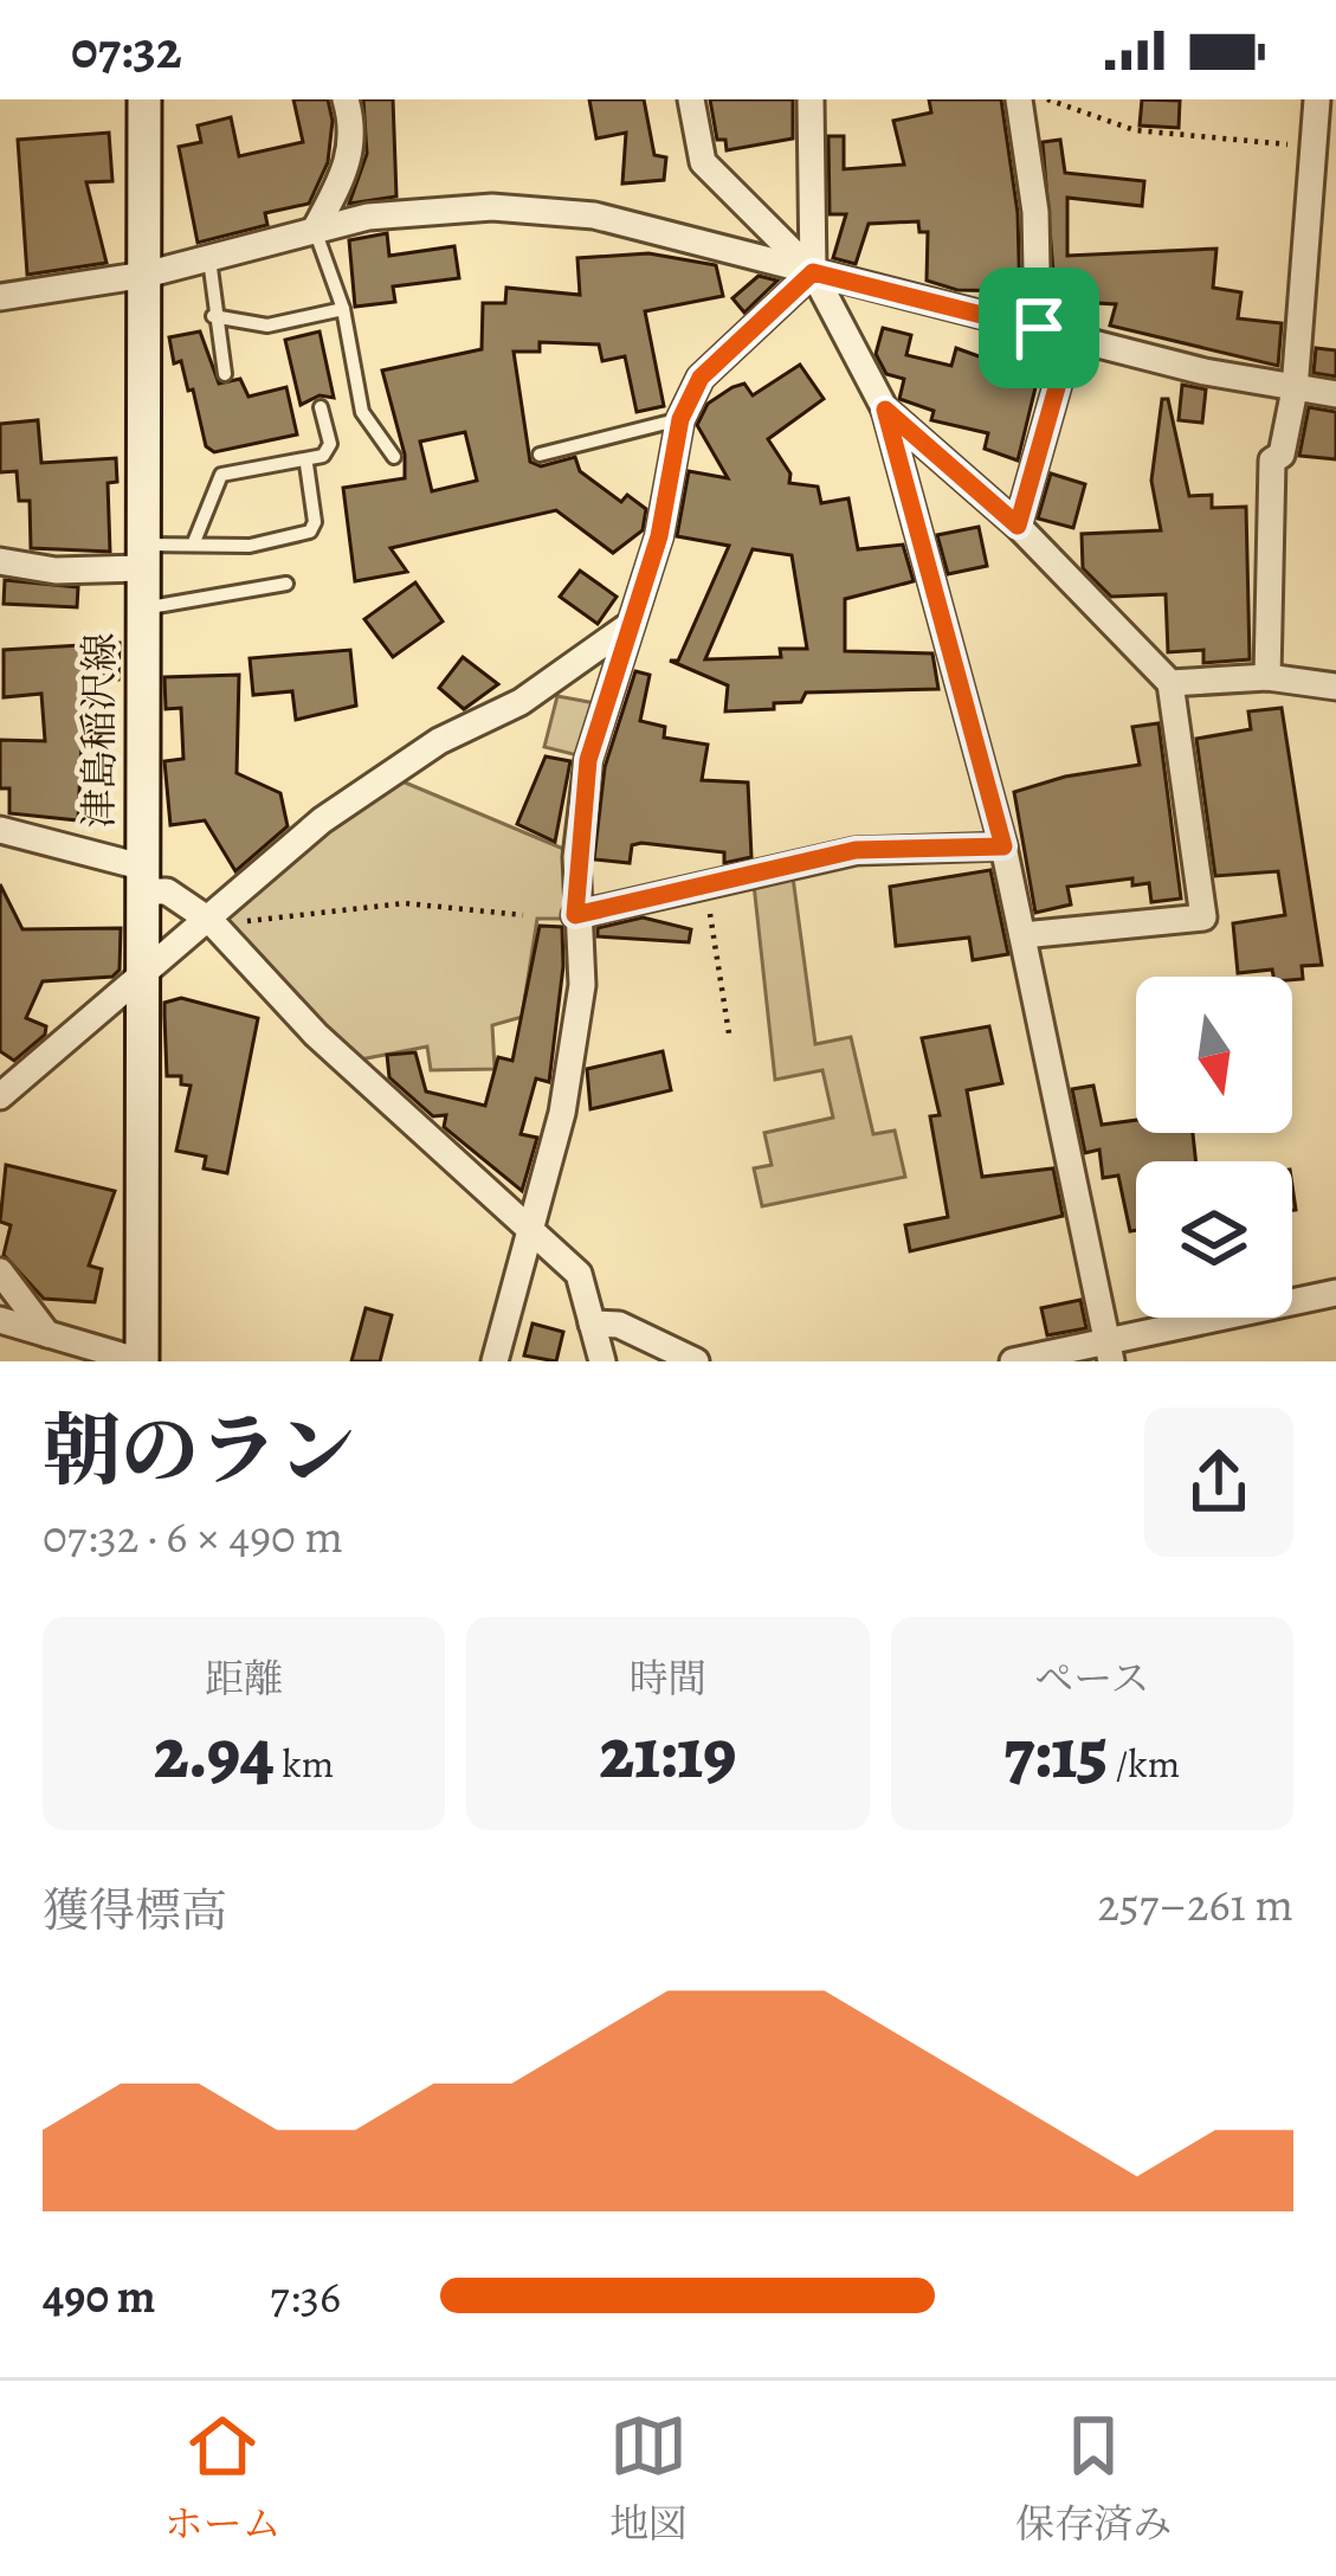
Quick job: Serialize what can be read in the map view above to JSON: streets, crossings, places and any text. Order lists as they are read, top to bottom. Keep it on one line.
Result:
{"streets":{"main road":["津島稲沢線"]},"north":"bottom","page":{"status":"07:32","heading":["朝のラン","07:32 · 6 × 490 m"],"stats":[["距離","2.94 km"],["時間","21:19"],["ペース","7:15 /km"]],"chart":["獲得標高","257–261 m"],"list":[{"name":"490 m","note":"7:36"}],"tabs":["ホーム","地図","保存済み"]}}
